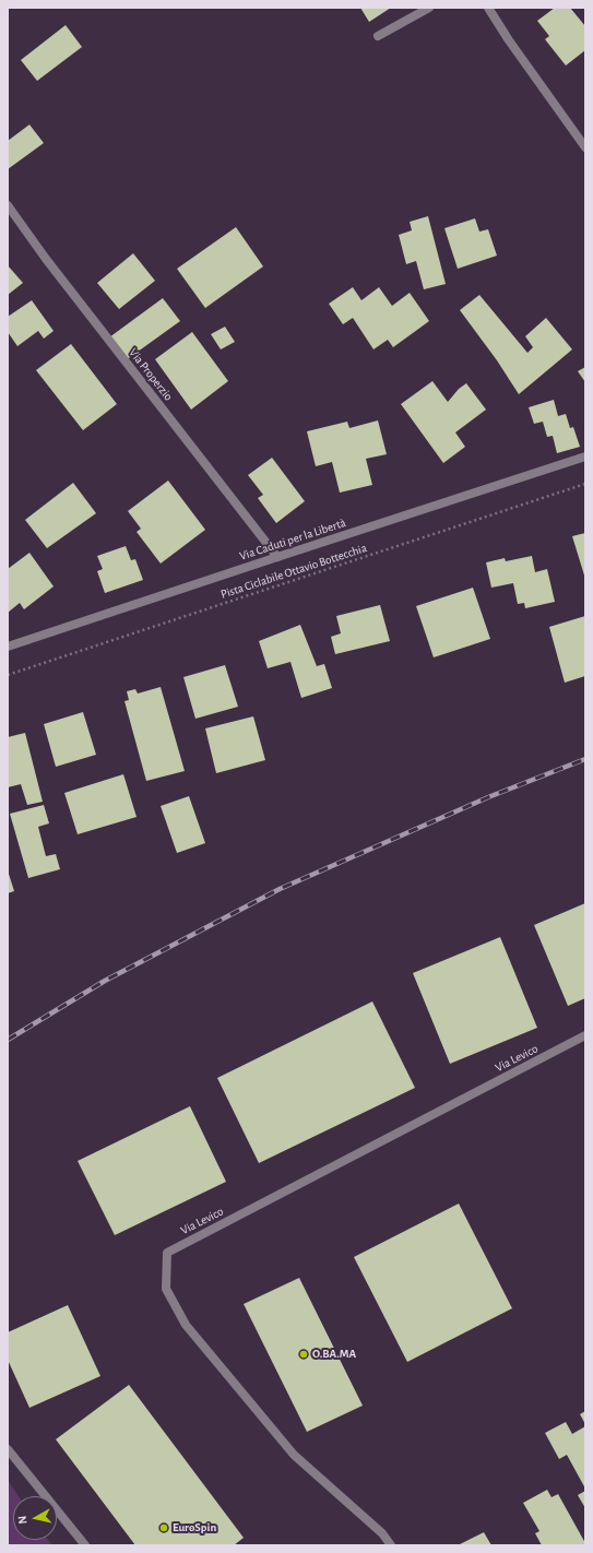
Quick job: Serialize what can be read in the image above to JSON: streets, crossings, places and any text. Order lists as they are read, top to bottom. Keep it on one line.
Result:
{"streets":{"street":["Via Properzio","Via Caduti per la Libertà","Via Levico"],"path":["Pista Ciclabile Ottavio Bottecchia"]},"crossings":[["Via Properzio","Via Caduti per la Libertà"]],"places":["O.BA.MA","EuroSpin"],"north":"left"}
